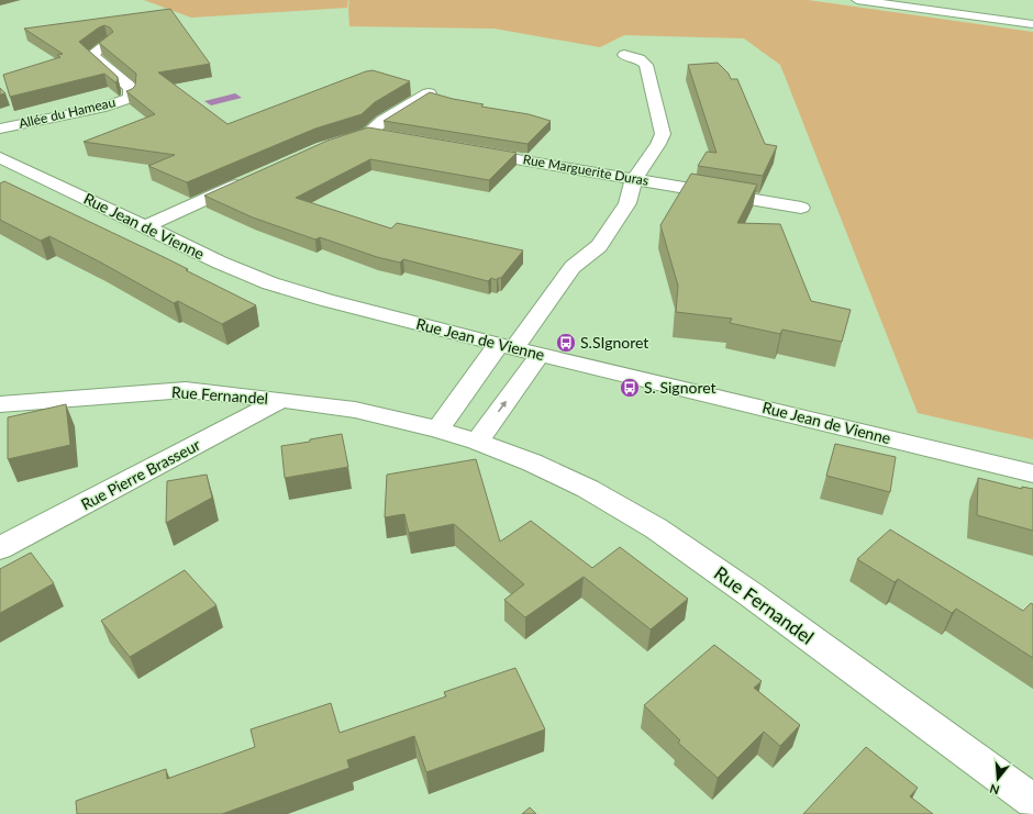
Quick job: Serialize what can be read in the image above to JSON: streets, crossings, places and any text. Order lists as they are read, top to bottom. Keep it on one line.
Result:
{"streets":{"main road":["Allée du Hameau","Rue Marguerite Duras","Rue Jean de Vienne","Rue Fernandel","Rue Pierre Brasseur"]},"crossings":[["Rue Fernandel","Rue Pierre Brasseur"]],"places":{"bus stop":["S.SIgnoret","S. Signoret"]},"north":"bottom"}
